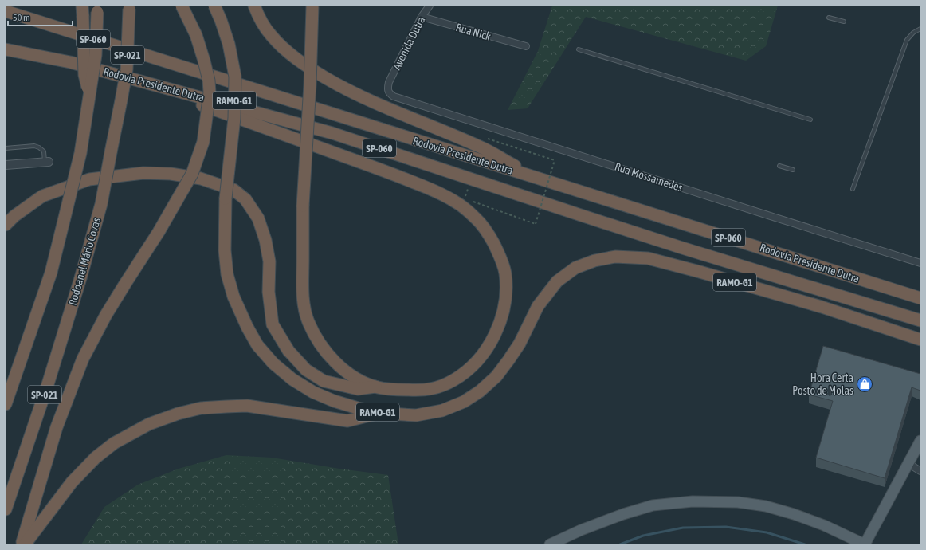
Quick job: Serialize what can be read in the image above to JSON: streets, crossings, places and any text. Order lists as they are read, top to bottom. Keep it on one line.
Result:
{"streets":{"highway":["SP-060","SP-021","Rodovia Presidente Dutra","RAMO-G1","Rodoanel Mário Covas"],"street":["Rua Nick","Avenida Dutra","Rua Mossamedes"]},"crossings":[["Rua Nick","Avenida Dutra"],["Avenida Dutra","Rua Mossamedes"]],"places":{"shop":["Hora Certa Posto de Molas"]},"scale_bar":"50 m"}
